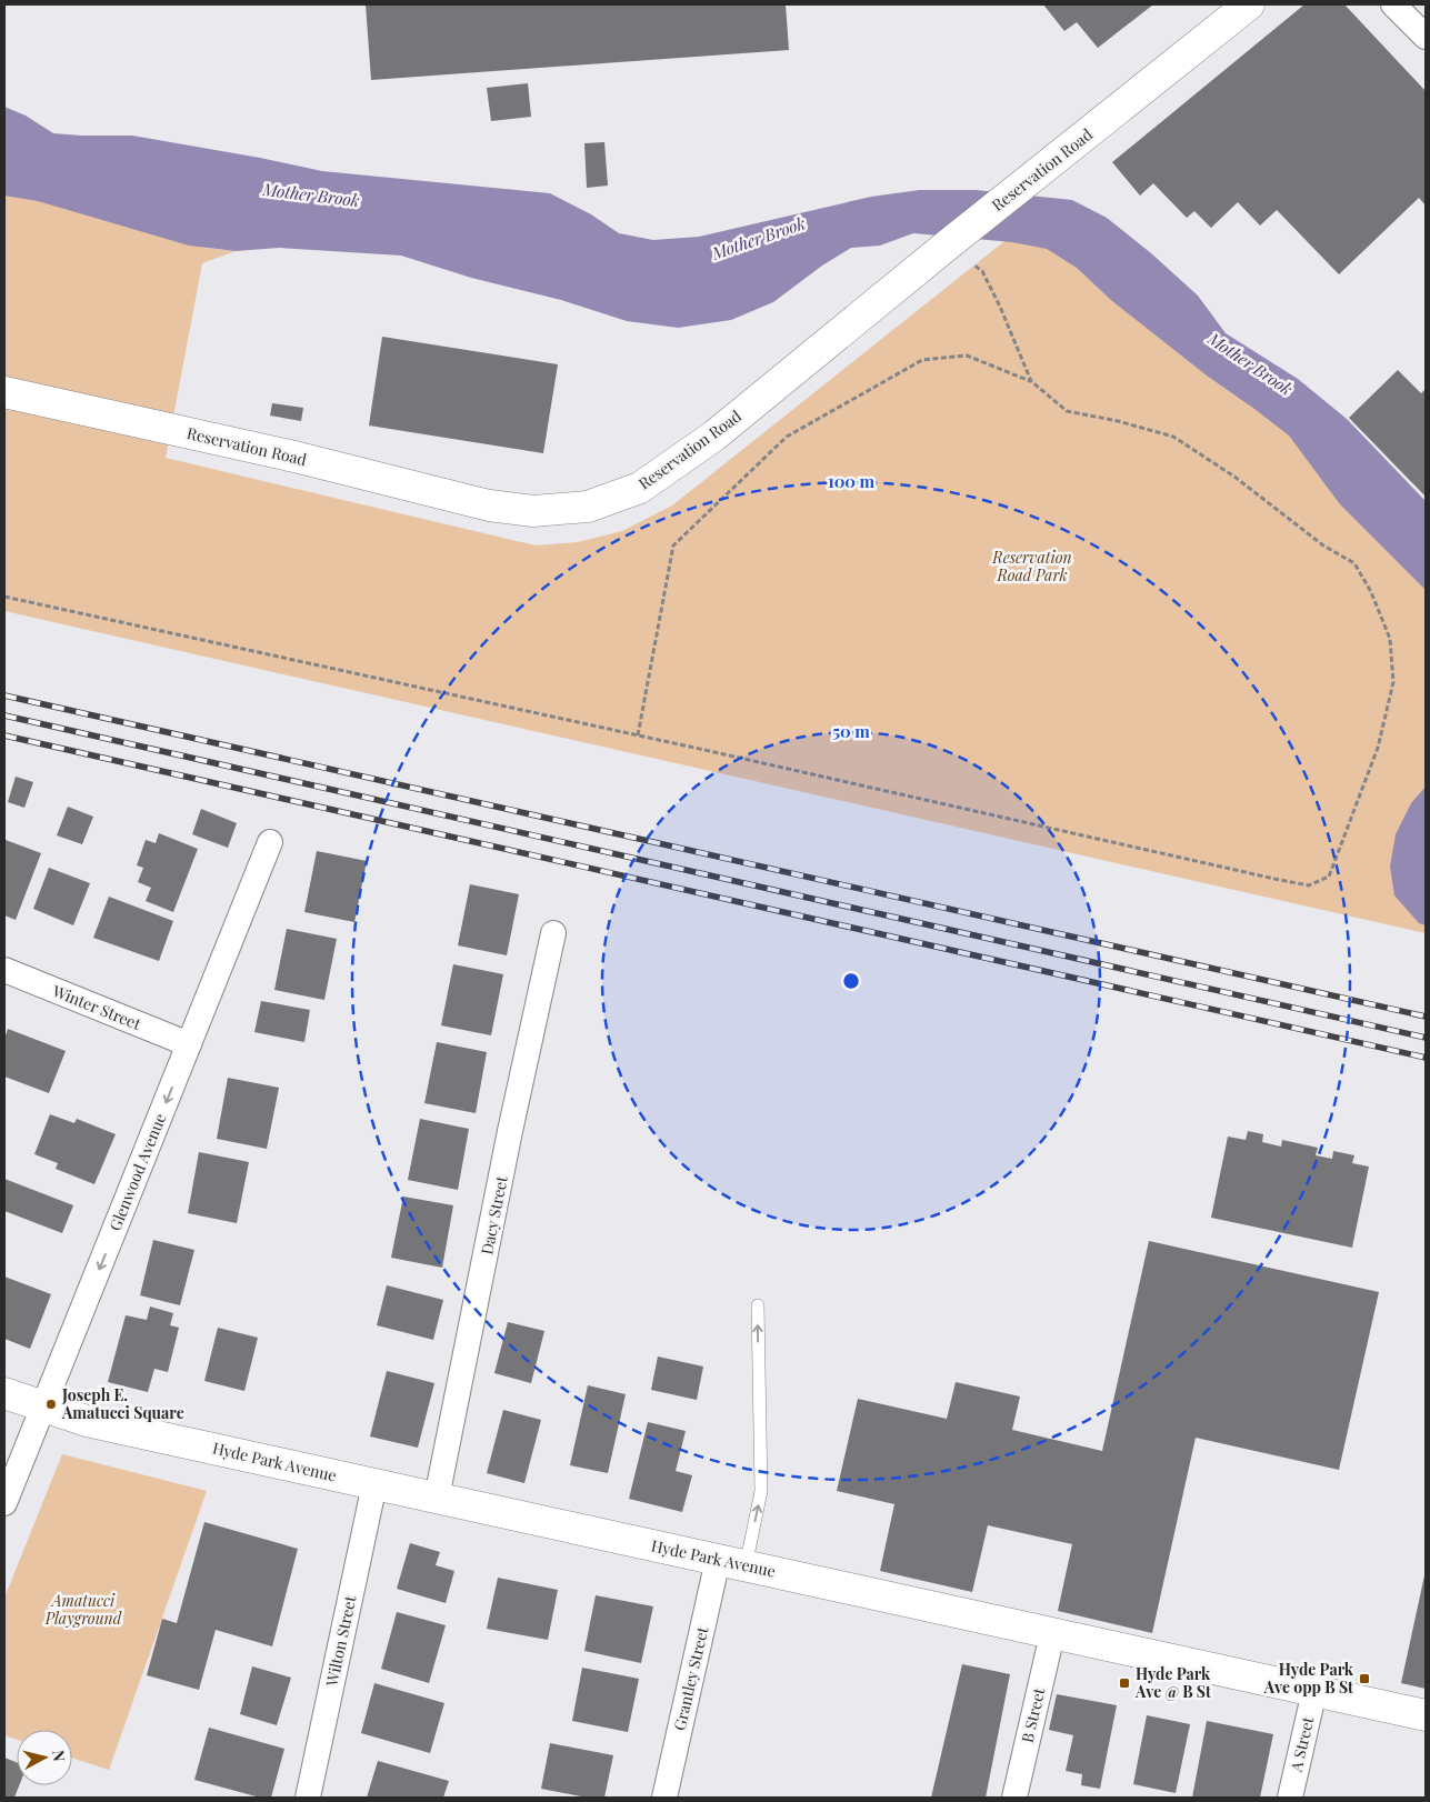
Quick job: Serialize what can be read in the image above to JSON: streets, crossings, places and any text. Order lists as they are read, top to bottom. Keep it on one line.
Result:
{"streets":{"main road":["Reservation Road","Hyde Park Avenue"],"street":["Winter Street","Glenwood Avenue","Dacy Street","Wilton Street","Grantley Street","B Street","A Street"]},"crossings":[["Winter Street","Glenwood Avenue"],["Glenwood Avenue","Hyde Park Avenue"],["Dacy Street","Hyde Park Avenue"],["Hyde Park Avenue","Wilton Street"],["Hyde Park Avenue","Grantley Street"],["Hyde Park Avenue","B Street"],["Hyde Park Avenue","A Street"]],"one_way":["Glenwood Avenue"],"water":["Mother Brook"],"parks":["Reservation Road Park","Amatucci Playground"],"places":{"other":["Joseph E. Amatucci Square"],"transit":["Hyde Park Ave opp B St","Hyde Park Ave @ B St"]},"north":"right","rings":["100 m","50 m"]}
